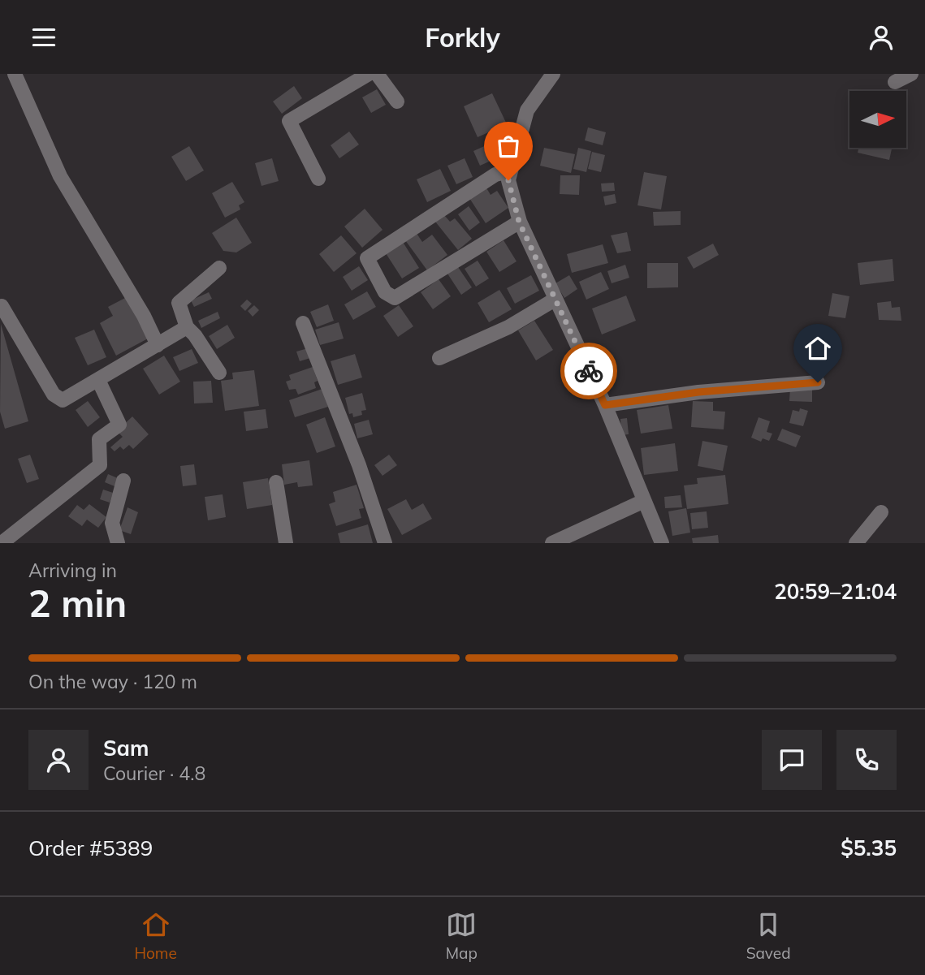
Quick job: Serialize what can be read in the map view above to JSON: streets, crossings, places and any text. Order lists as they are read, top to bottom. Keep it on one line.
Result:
{"north":"right","page":{"header":"Forkly","heading":["2 min","Arriving in","20:59–21:04"],"panel":["Sam","Courier · 4.8","Order #5389","$5.35"],"bar":"On the way · 120 m","tabs":["Home","Map","Saved"]}}
